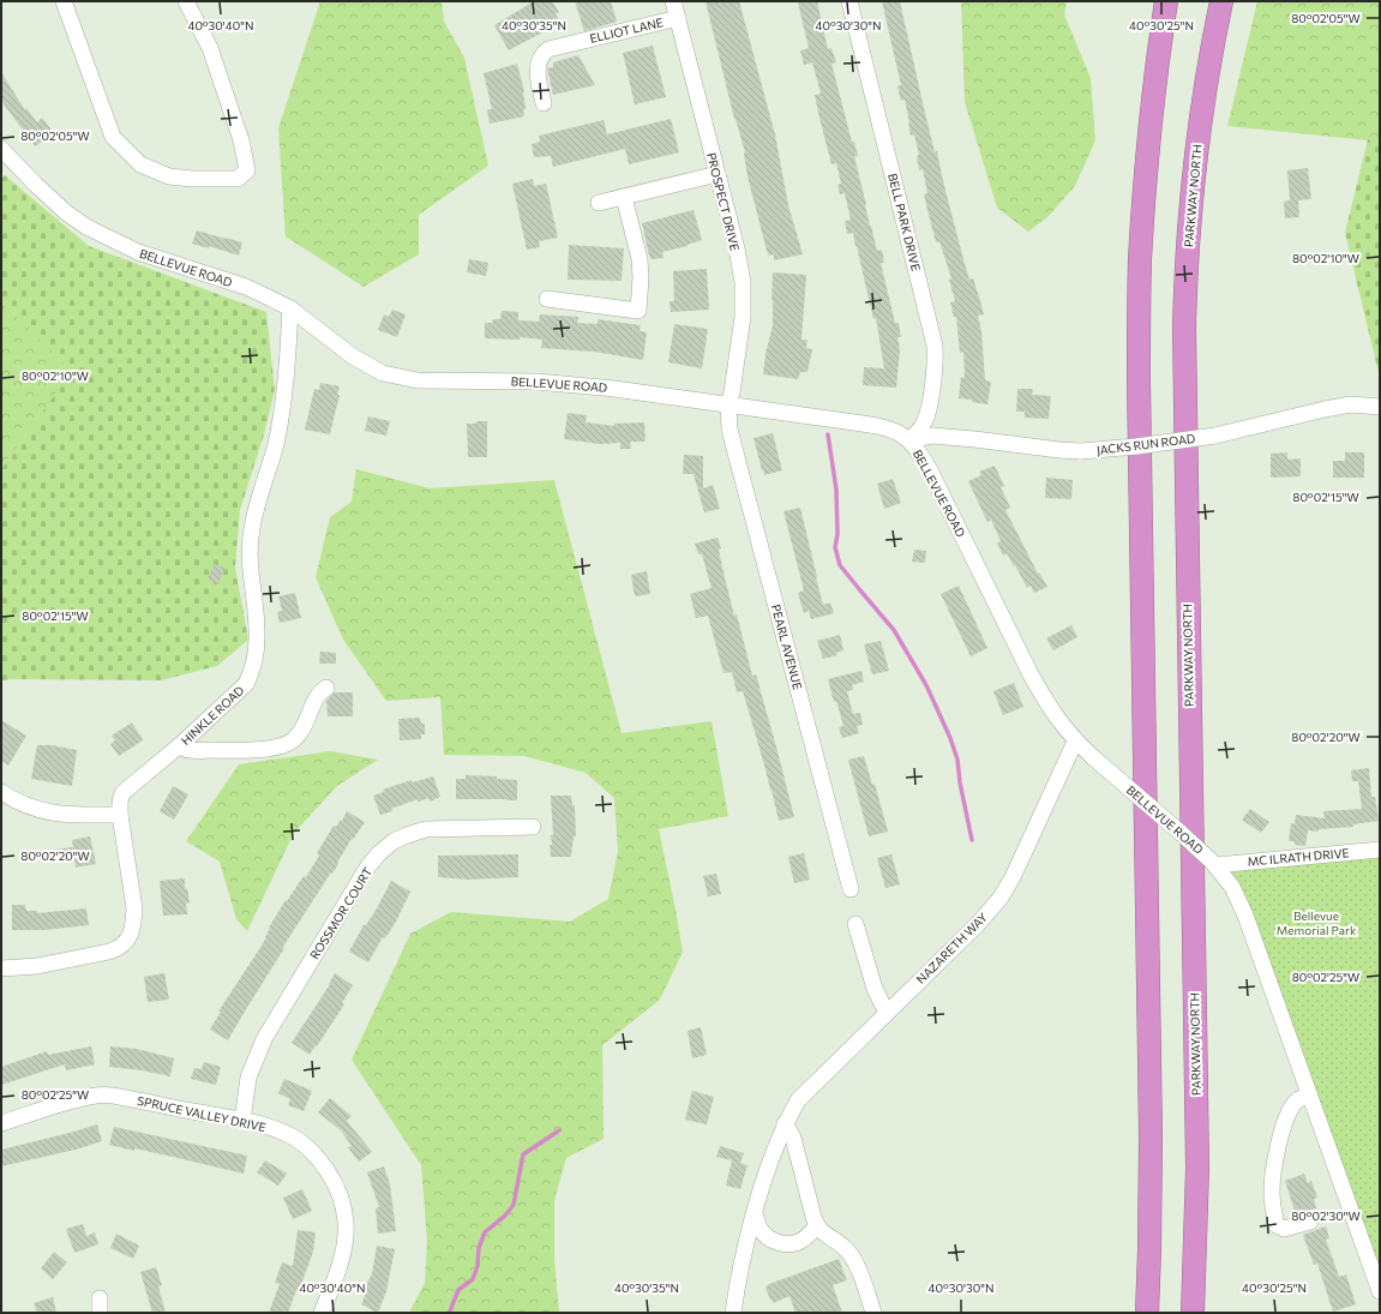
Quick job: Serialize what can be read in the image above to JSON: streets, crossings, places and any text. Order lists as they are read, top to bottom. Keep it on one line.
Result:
{"streets":{"highway":["PARKWAY NORTH"],"street":["ELLIOT LANE","PROSPECT DRIVE","BELL PARK DRIVE","BELLEVUE ROAD","JACKS RUN ROAD","PEARL AVENUE","HINKLE ROAD","MC ILRATH DRIVE","ROSSMOR COURT","NAZARETH WAY","SPRUCE VALLEY DRIVE"]},"crossings":[["ELLIOT LANE","PROSPECT DRIVE"],["PROSPECT DRIVE","BELLEVUE ROAD"],["PROSPECT DRIVE","PEARL AVENUE"],["BELL PARK DRIVE","BELLEVUE ROAD"],["BELL PARK DRIVE","JACKS RUN ROAD"],["BELLEVUE ROAD","JACKS RUN ROAD"],["BELLEVUE ROAD","PEARL AVENUE"],["BELLEVUE ROAD","HINKLE ROAD"],["BELLEVUE ROAD","MC ILRATH DRIVE"],["BELLEVUE ROAD","NAZARETH WAY"],["ROSSMOR COURT","SPRUCE VALLEY DRIVE"]],"parks":["Bellevue Memorial Park"],"coordinates":["80°02'05\"W","40°30'40\"N","40°30'35\"N","40°30'30\"N","40°30'25\"N","80°02'10\"W","80°02'15\"W","80°02'20\"W","80°02'25\"W","80°02'30\"W"]}
